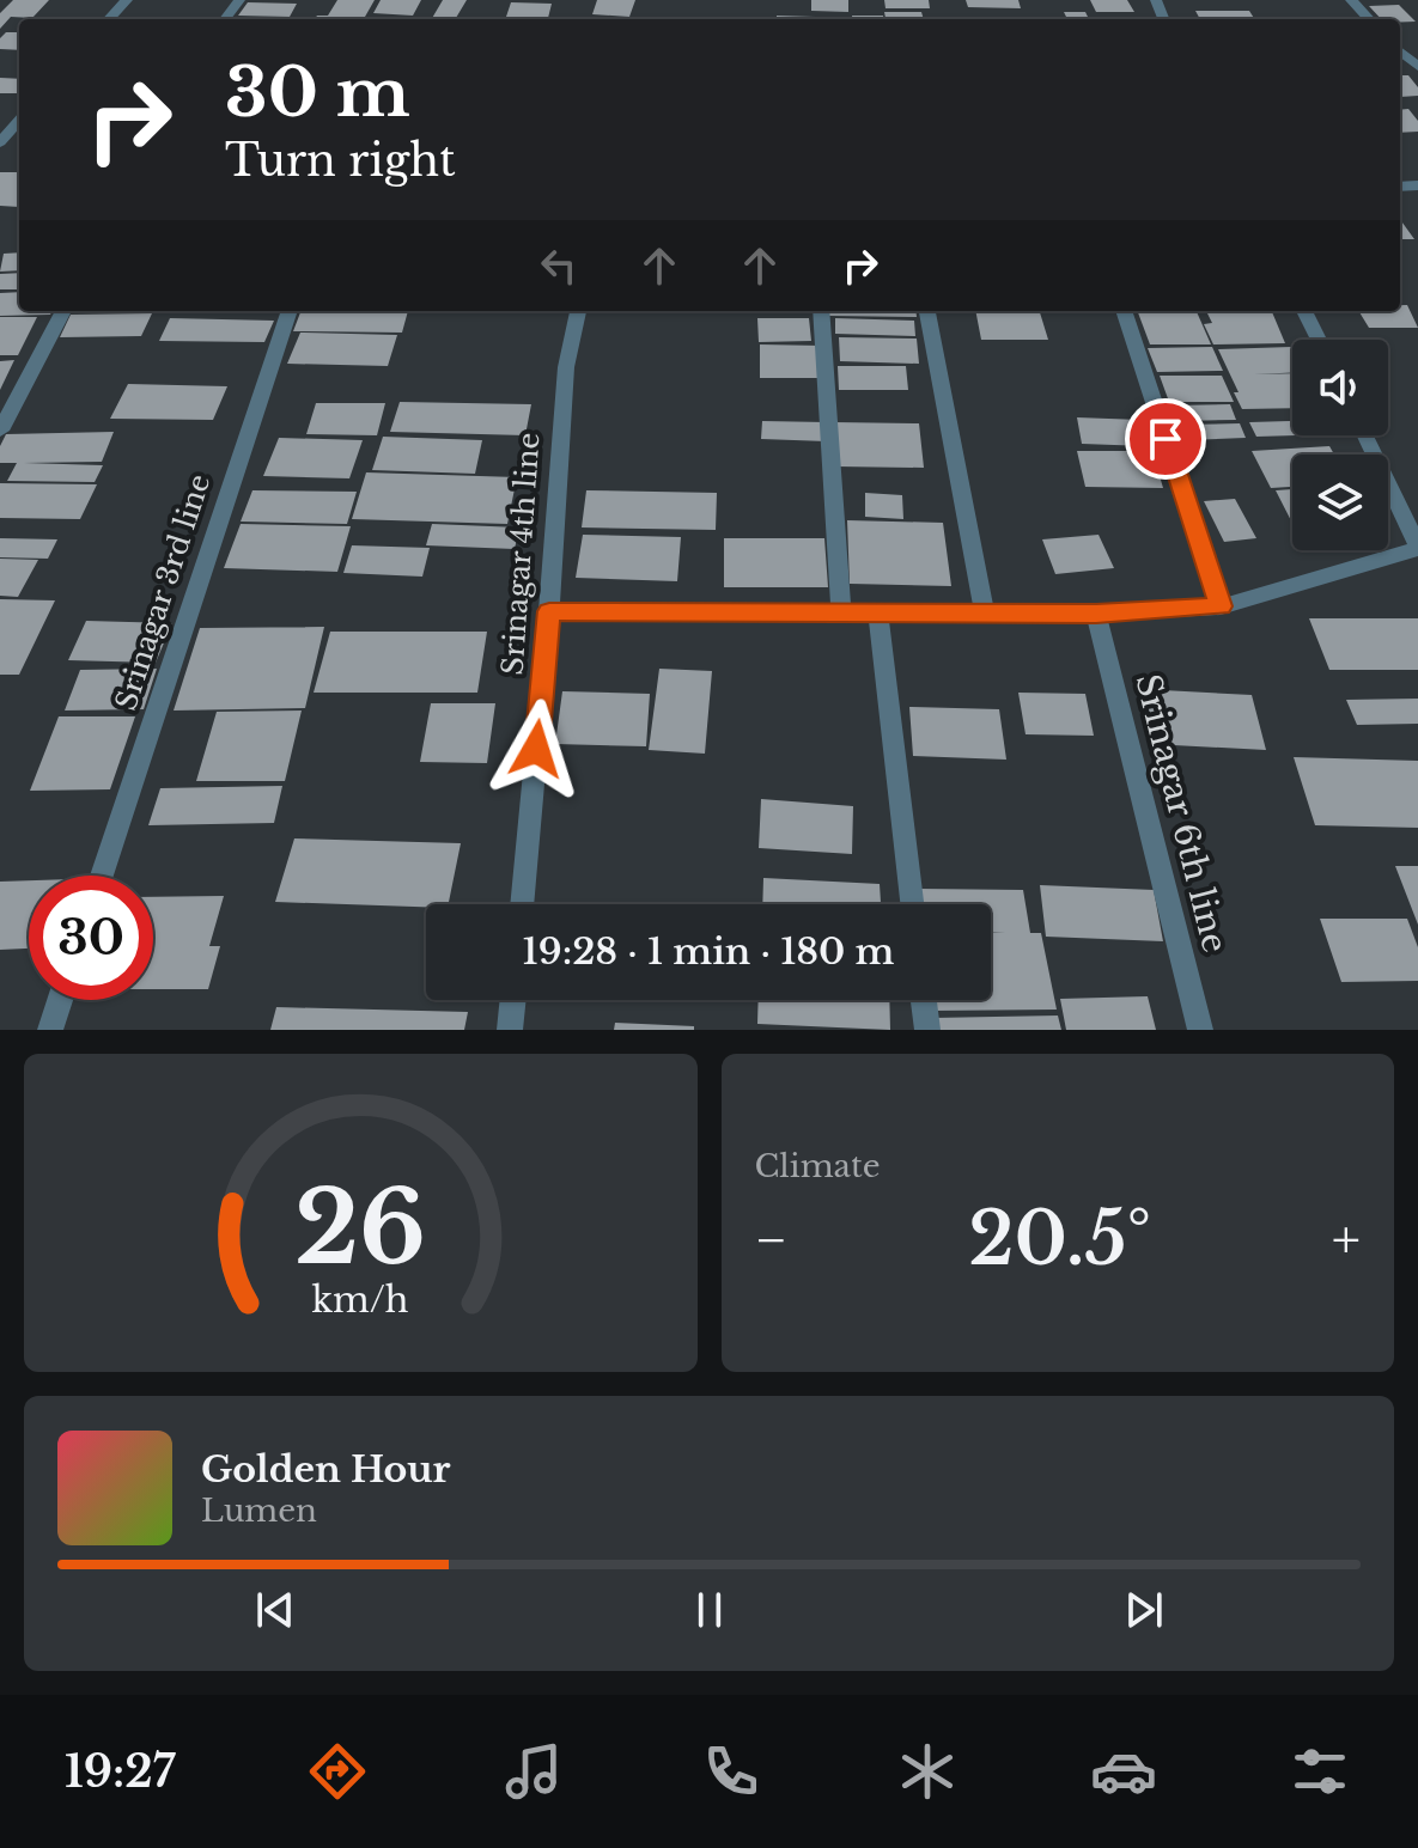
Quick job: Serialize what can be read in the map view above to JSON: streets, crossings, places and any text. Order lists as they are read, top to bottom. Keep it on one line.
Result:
{"streets":{"street":["Srinagar 4th line","Srinagar 3rd line","Srinagar 6th line"]},"page":{"turn":["30 m","Turn right"],"limit":"30","trip":"19:28 · 1 min · 180 m","tile":"Climate","heat":["−","20.5°","+"],"song":["Golden Hour","Lumen"],"tabs":"19:27","gauge":["26","km/h"]}}
